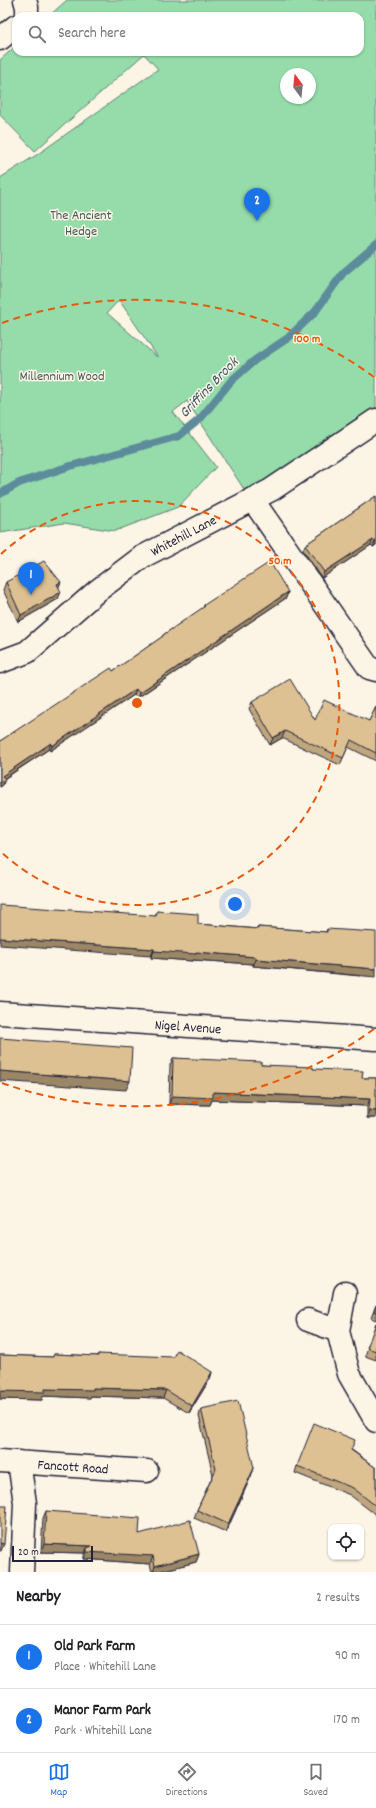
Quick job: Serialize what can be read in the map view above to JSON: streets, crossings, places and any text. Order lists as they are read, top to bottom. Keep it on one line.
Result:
{"streets":{"street":["Whitehill Lane","Nigel Avenue","Fancott Road"]},"water":["Griffins Brook"],"parks":["The Ancient Hedge","Millennium Wood"],"scale_bar":"20 m","north":"top","page":{"search":"Search here","pins":["2","1"],"scale":"20 m","heading":["Nearby","2 results"],"list":[{"mark":"1","name":"Old Park Farm","note":"Place · Whitehill Lane","value":"90 m"},{"mark":"2","name":"Manor Farm Park","note":"Park · Whitehill Lane","value":"170 m"}],"nav":["Map","Directions","Saved"]},"rings":["100 m","50 m"]}
